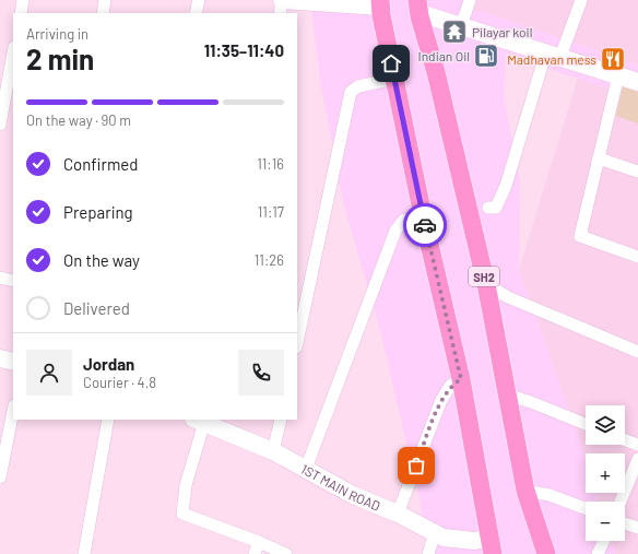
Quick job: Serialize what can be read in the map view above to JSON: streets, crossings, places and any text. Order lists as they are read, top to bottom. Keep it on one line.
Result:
{"streets":{"main road":["SH2"],"street":["1ST MAIN ROAD"]},"places":{"temple":["Pilayar koil"],"fuel station":["Indian Oil"],"restaurant":["Madhavan mess"]},"page":{"heading":["2 min","Arriving in","11:35–11:40"],"panel":["Jordan","Courier · 4.8"],"bar":"On the way · 90 m","list":[["Confirmed","11:16"],["Preparing","11:17"],["On the way","11:26"],"Delivered"],"map_buttons":["+","−"]}}
